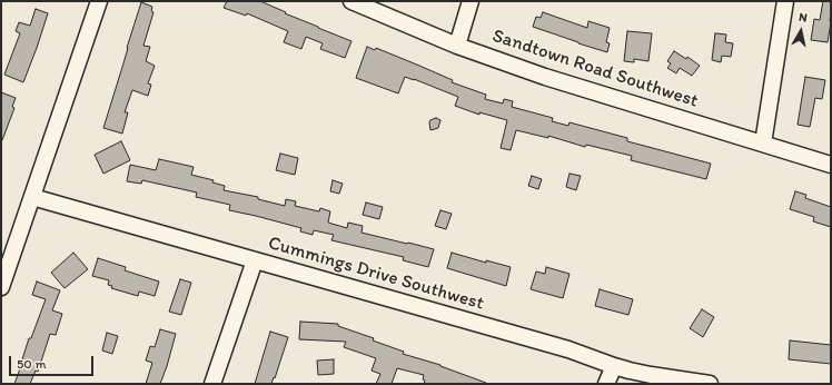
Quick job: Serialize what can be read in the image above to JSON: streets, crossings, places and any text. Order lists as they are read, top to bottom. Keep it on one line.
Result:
{"streets":{"street":["Sandtown Road Southwest","Cummings Drive Southwest"]},"scale_bar":"50 m","north":"top"}
